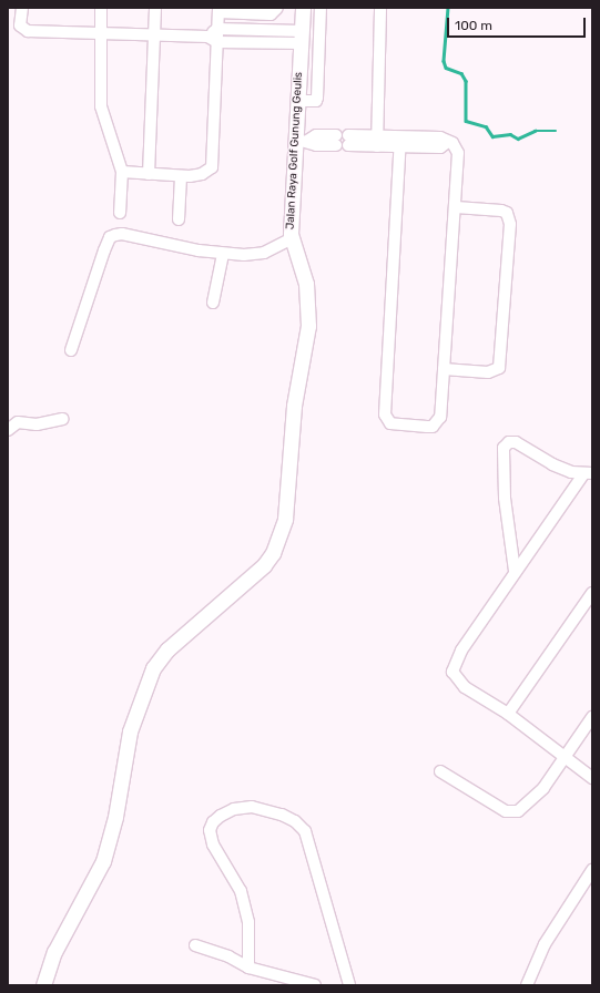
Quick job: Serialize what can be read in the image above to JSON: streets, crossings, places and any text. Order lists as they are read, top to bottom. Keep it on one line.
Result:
{"streets":{"main road":["Jalan Raya Golf Gunung Geulis"]},"scale_bar":"100 m"}
